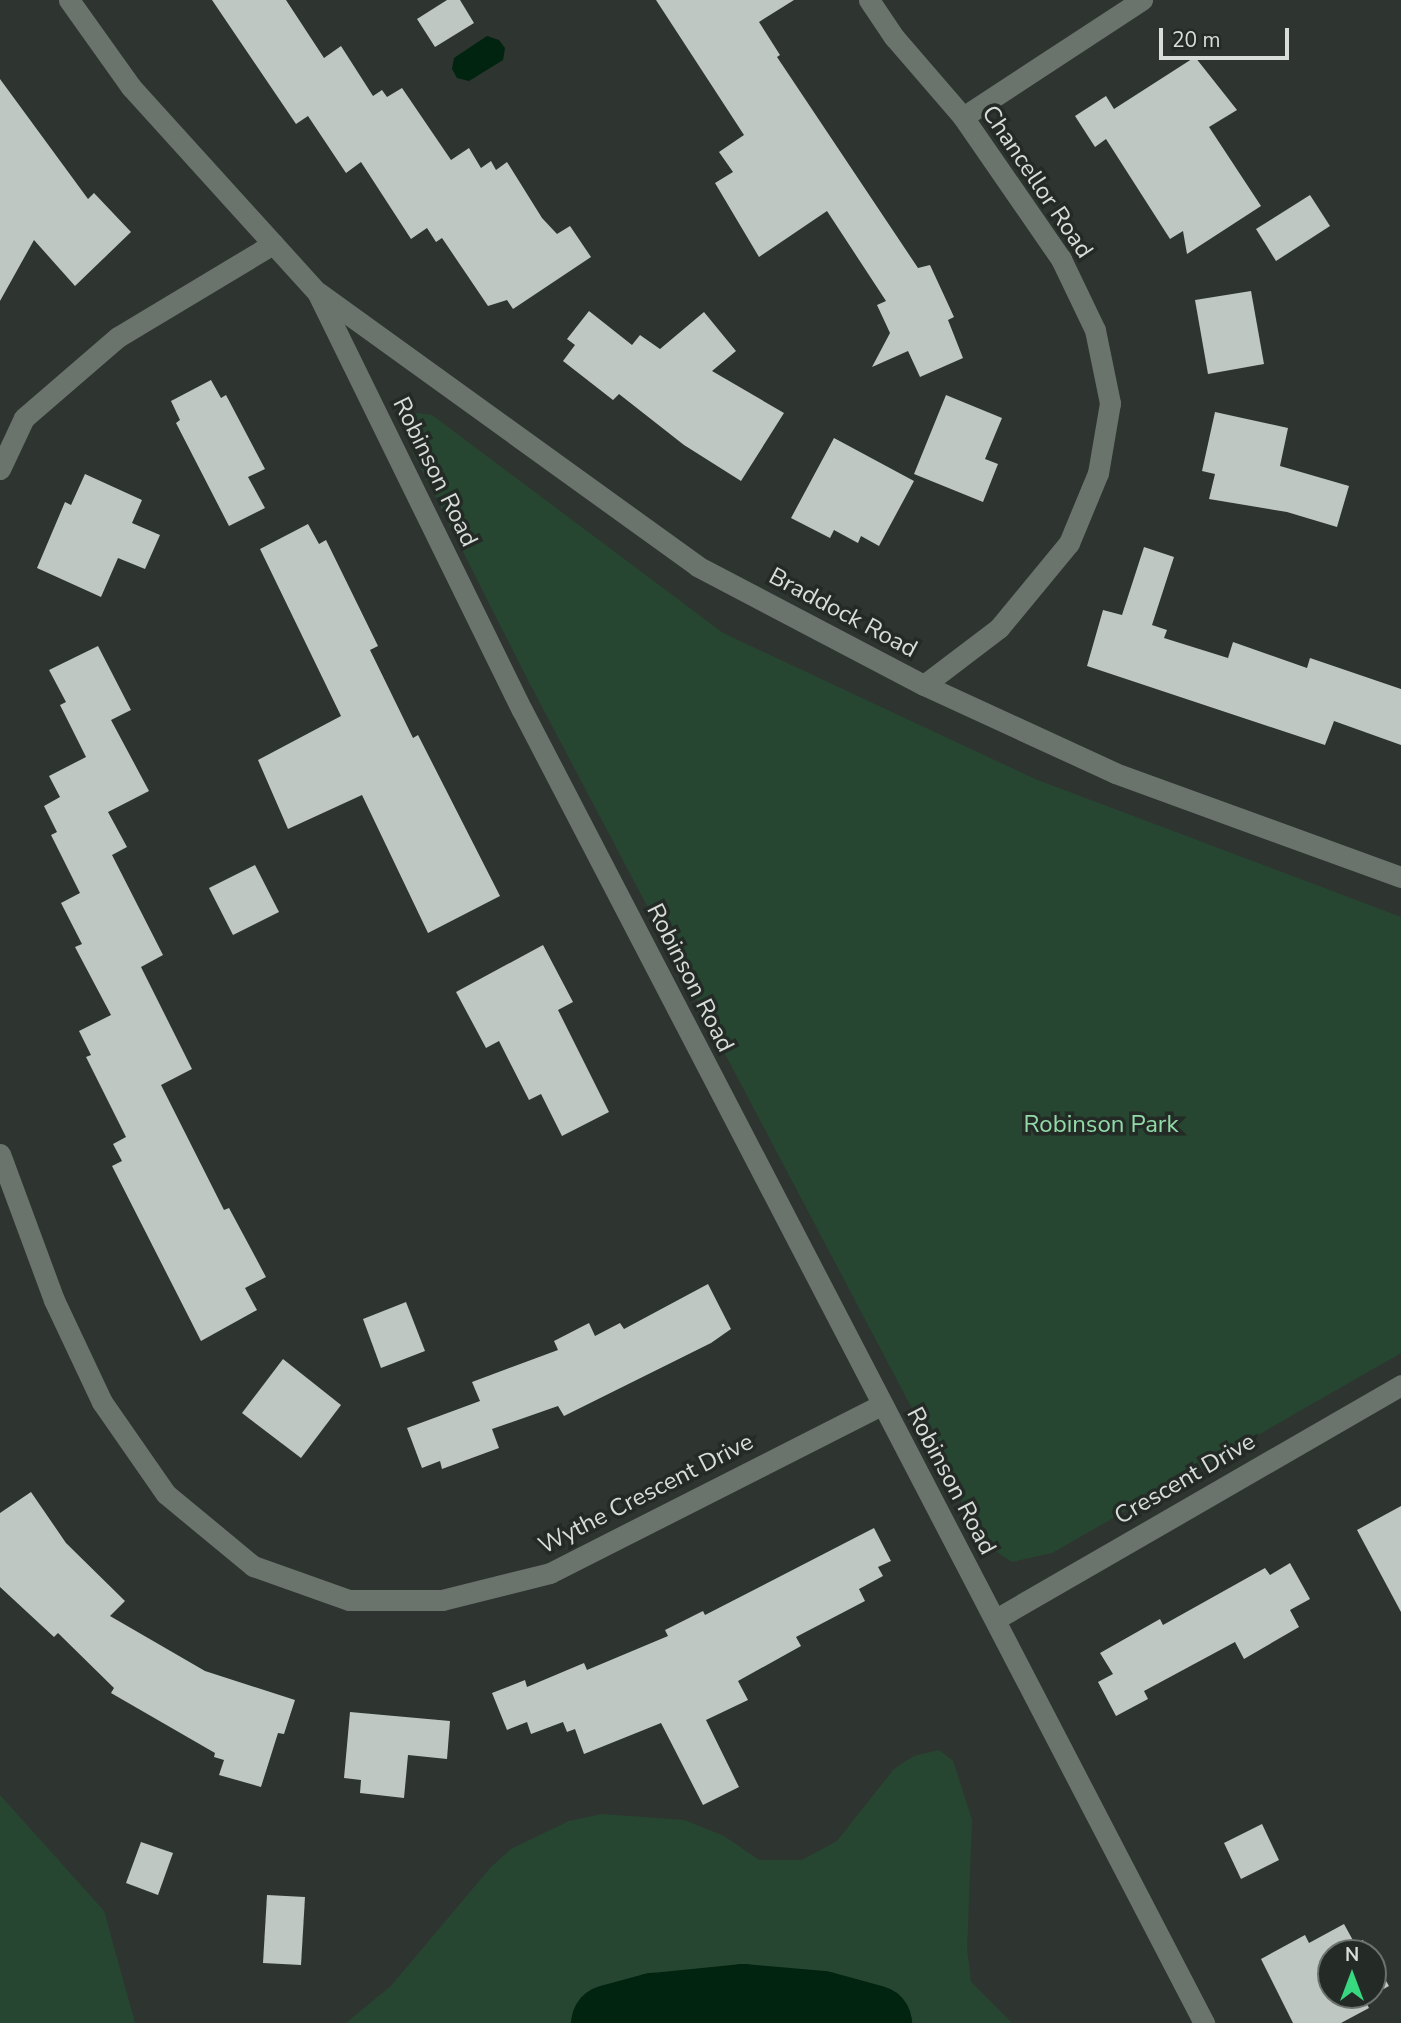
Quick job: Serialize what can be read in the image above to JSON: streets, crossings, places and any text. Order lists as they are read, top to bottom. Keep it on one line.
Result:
{"streets":{"street":["Chancellor Road","Robinson Road","Braddock Road","Crescent Drive","Wythe Crescent Drive"]},"crossings":[["Chancellor Road","Braddock Road"],["Robinson Road","Braddock Road"],["Robinson Road","Crescent Drive"],["Robinson Road","Wythe Crescent Drive"]],"parks":["Robinson Park"],"scale_bar":"20 m","north":"top"}
